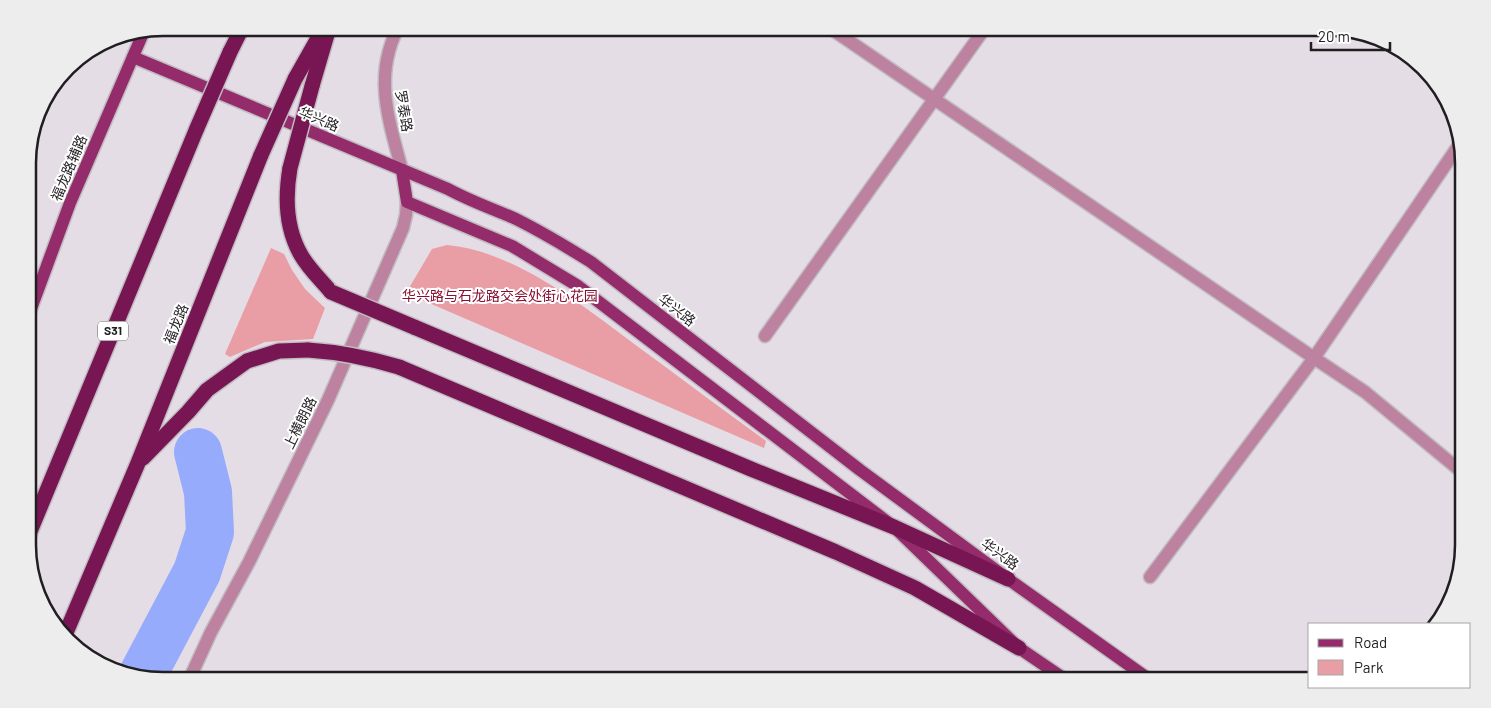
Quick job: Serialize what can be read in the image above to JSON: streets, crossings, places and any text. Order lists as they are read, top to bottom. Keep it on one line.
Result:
{"streets":{"highway":["福龙路","S31"],"main road":["华兴路","福龙路辅路","上横朗路"],"street":["罗泰路"]},"crossings":[["罗泰路","华兴路"],["罗泰路","上横朗路"],["华兴路","福龙路辅路"],["华兴路","上横朗路"]],"parks":["华兴路与石龙路交会处街心花园"],"legend":["Road","Park"],"scale_bar":"20 m"}
